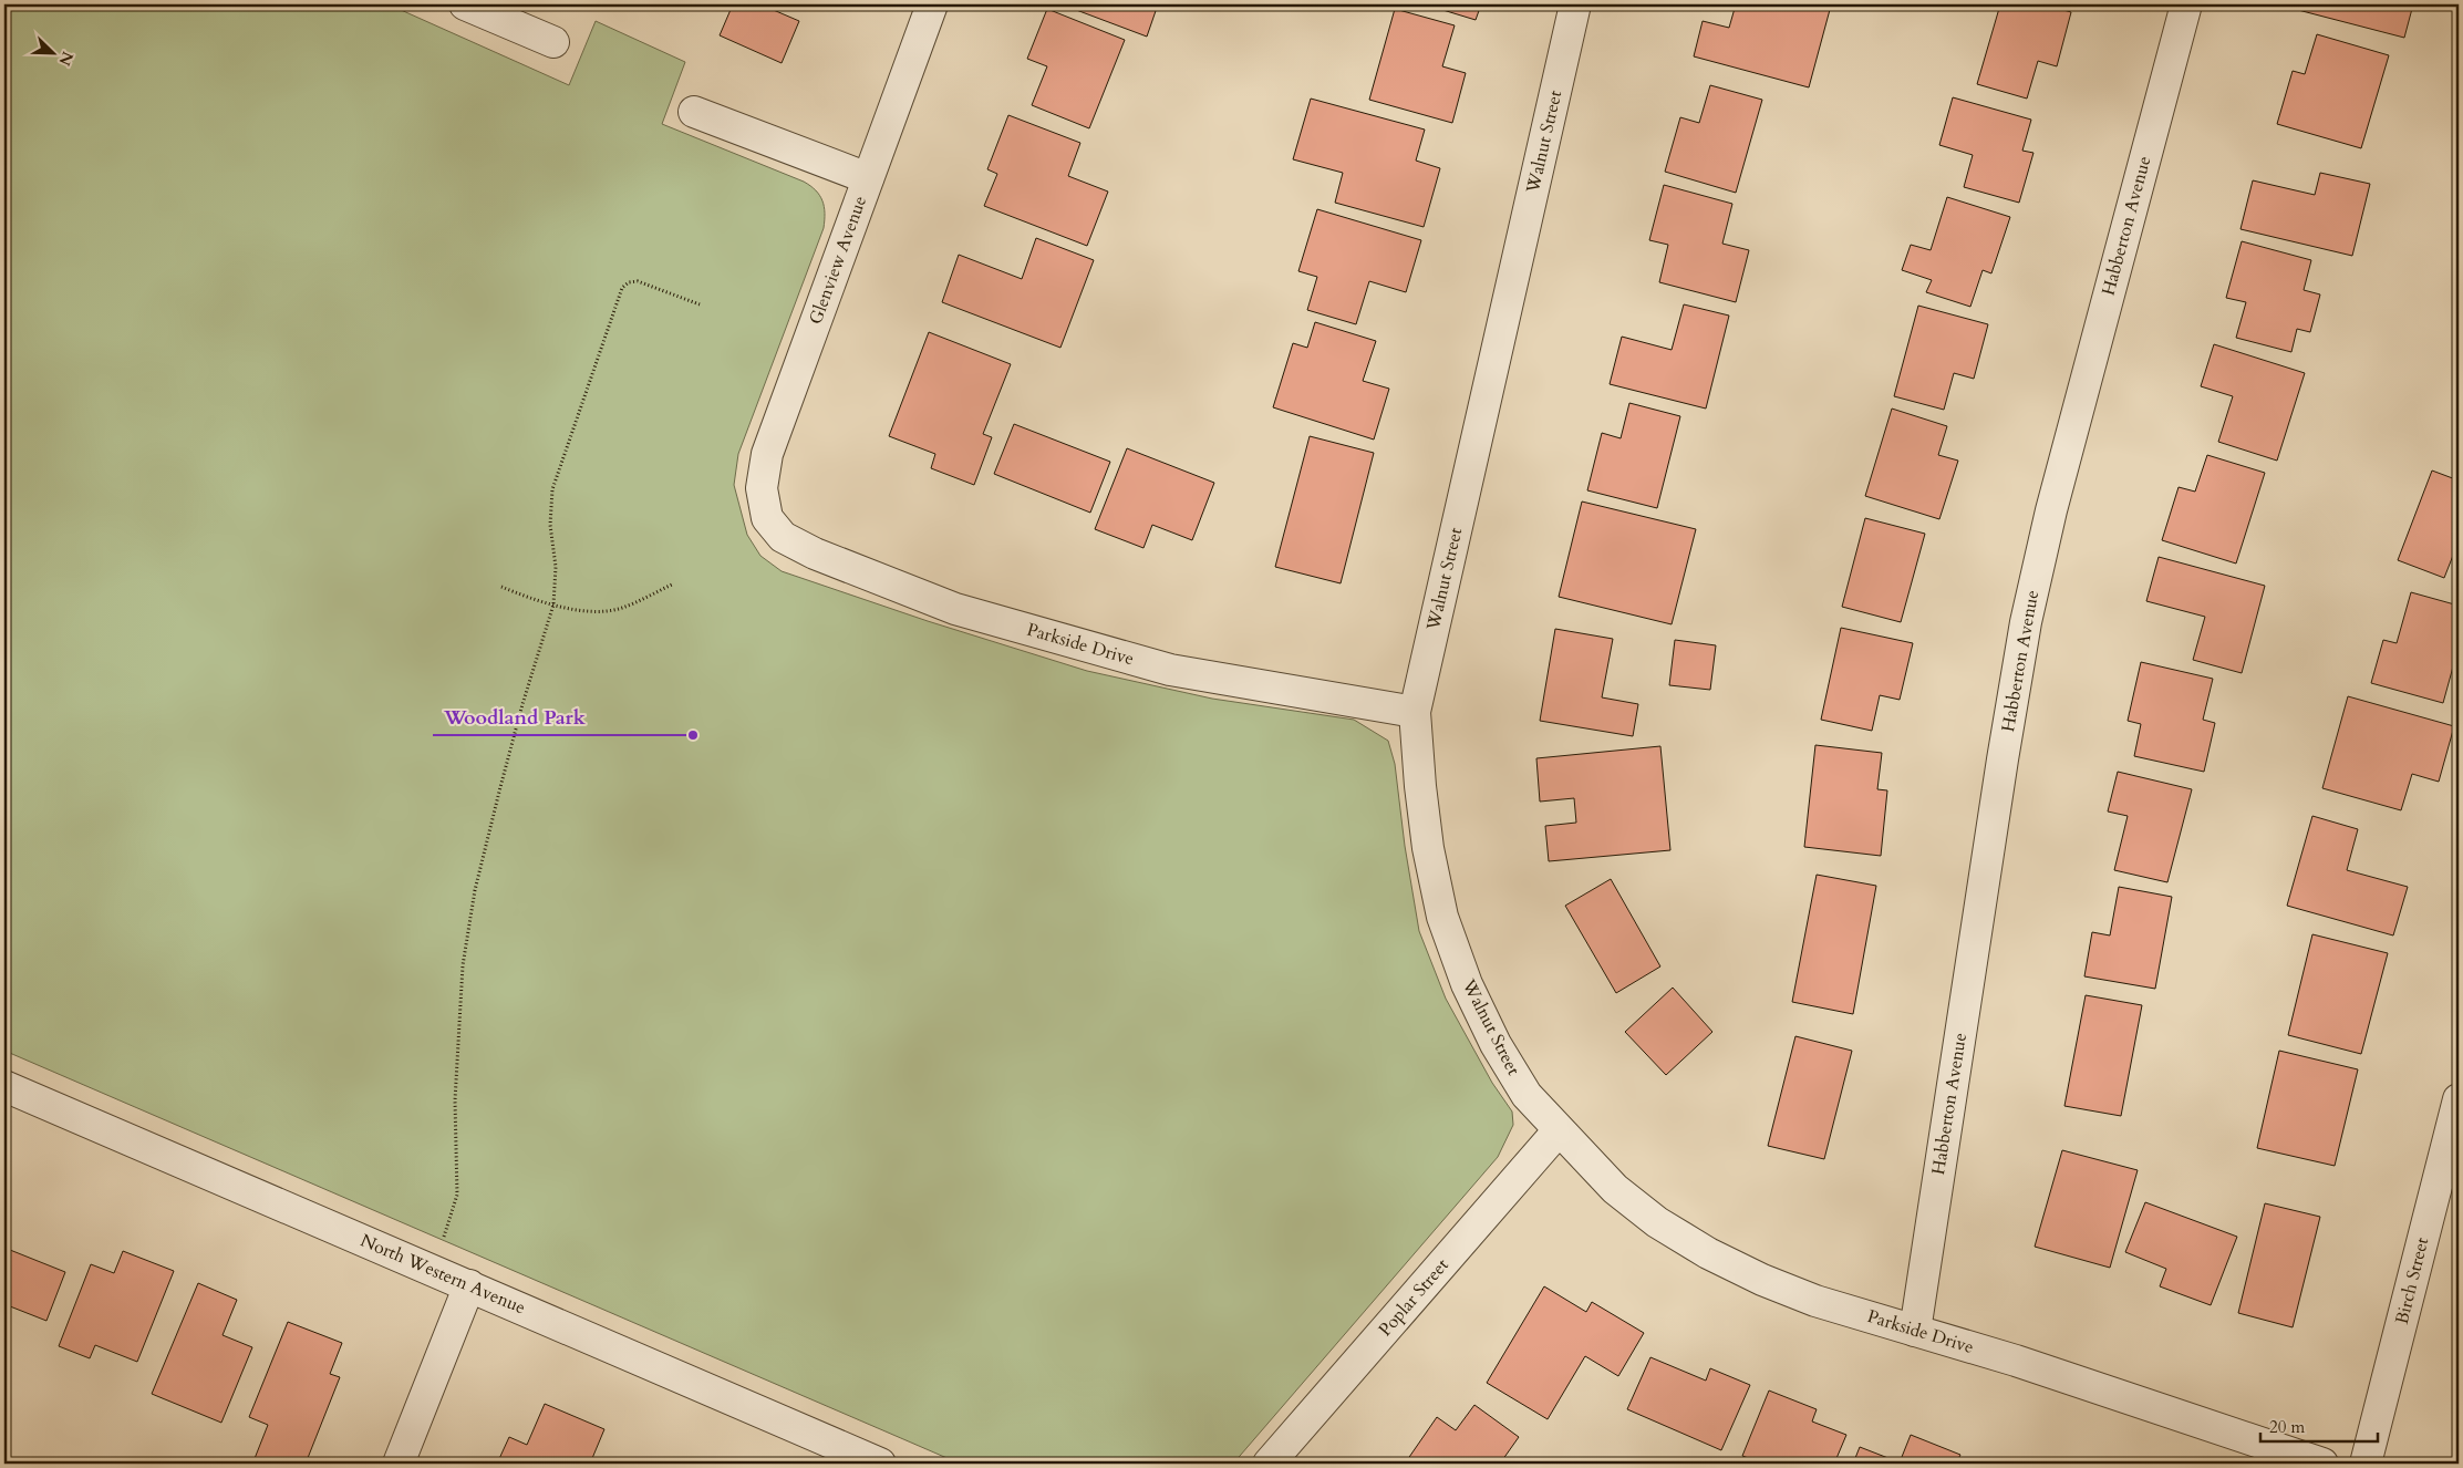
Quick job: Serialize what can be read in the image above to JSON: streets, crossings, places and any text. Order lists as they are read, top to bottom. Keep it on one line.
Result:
{"streets":{"street":["Walnut Street","Habberton Avenue","Glenview Avenue","Parkside Drive","North Western Avenue","Birch Street","Poplar Street"]},"crossings":[["Walnut Street","Parkside Drive"],["Walnut Street","Poplar Street"],["Habberton Avenue","Parkside Drive"],["Glenview Avenue","Parkside Drive"],["Parkside Drive","Poplar Street"]],"places":["Woodland Park"],"scale_bar":"20 m","north":"bottom right"}
